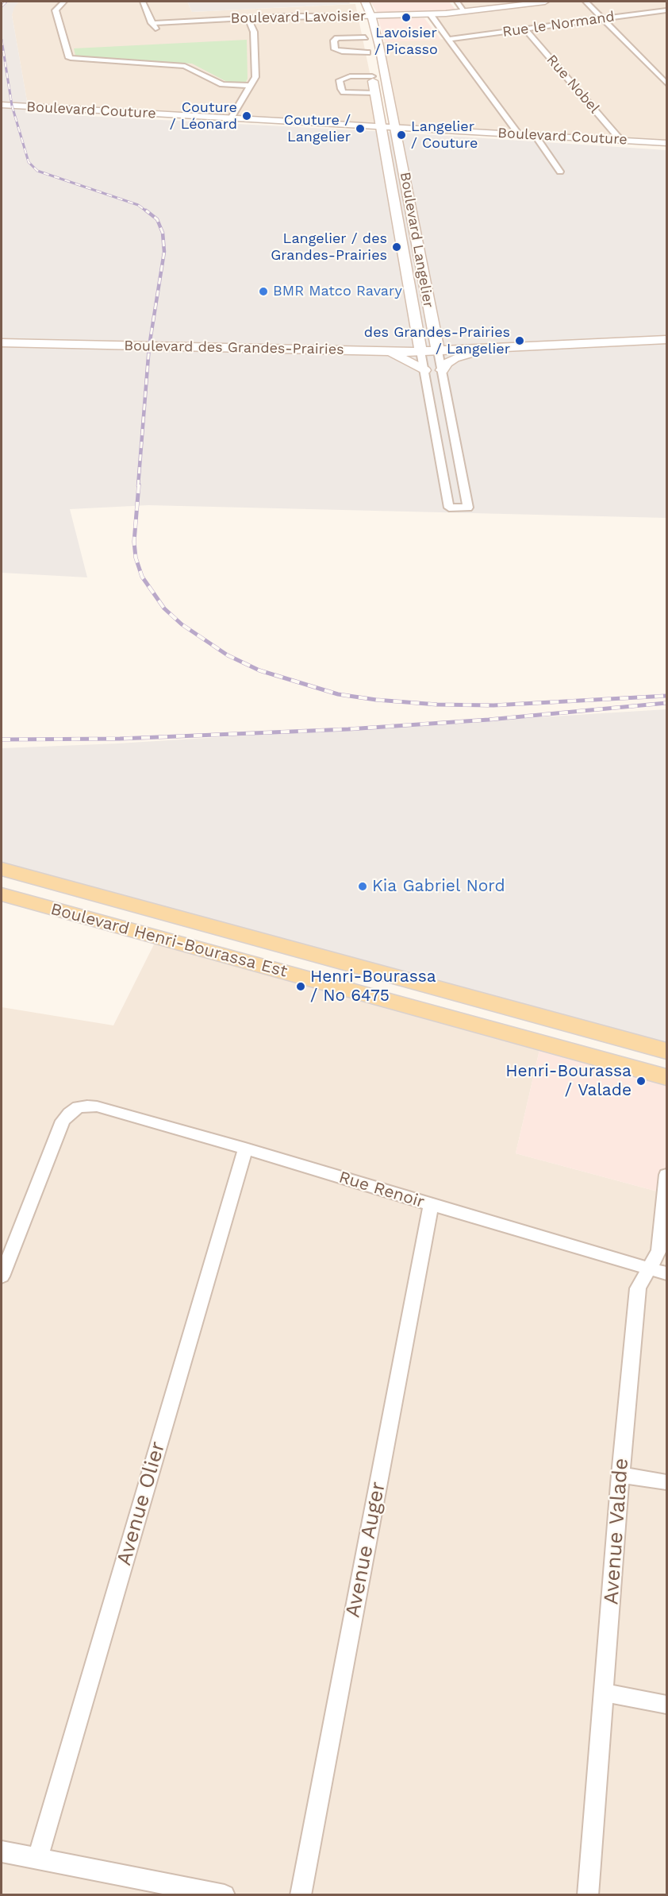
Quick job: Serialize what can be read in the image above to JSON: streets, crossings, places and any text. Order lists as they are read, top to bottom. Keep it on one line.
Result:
{"streets":{"main road":["Boulevard Langelier","Boulevard des Grandes-Prairies","Boulevard Henri-Bourassa Est"],"street":["Boulevard Lavoisier","Rue le Normand","Rue Nobel","Boulevard Couture","Rue Renoir","Avenue Olier","Avenue Valade","Avenue Auger"]},"crossings":[["Boulevard Lavoisier","Boulevard Langelier"],["Rue le Normand","Rue Nobel"],["Rue Nobel","Boulevard Couture"],["Boulevard Couture","Boulevard Langelier"],["Boulevard Langelier","Boulevard des Grandes-Prairies"],["Rue Renoir","Avenue Olier"],["Rue Renoir","Avenue Valade"],["Rue Renoir","Avenue Auger"]],"places":["Lavoisier / Picasso","Couture / Léonard","Couture / Langelier","Langelier / Couture","Langelier / des Grandes-Prairies","BMR Matco Ravary","des Grandes-Prairies / Langelier","Kia Gabriel Nord","Henri-Bourassa / No 6475","Henri-Bourassa / Valade"]}
